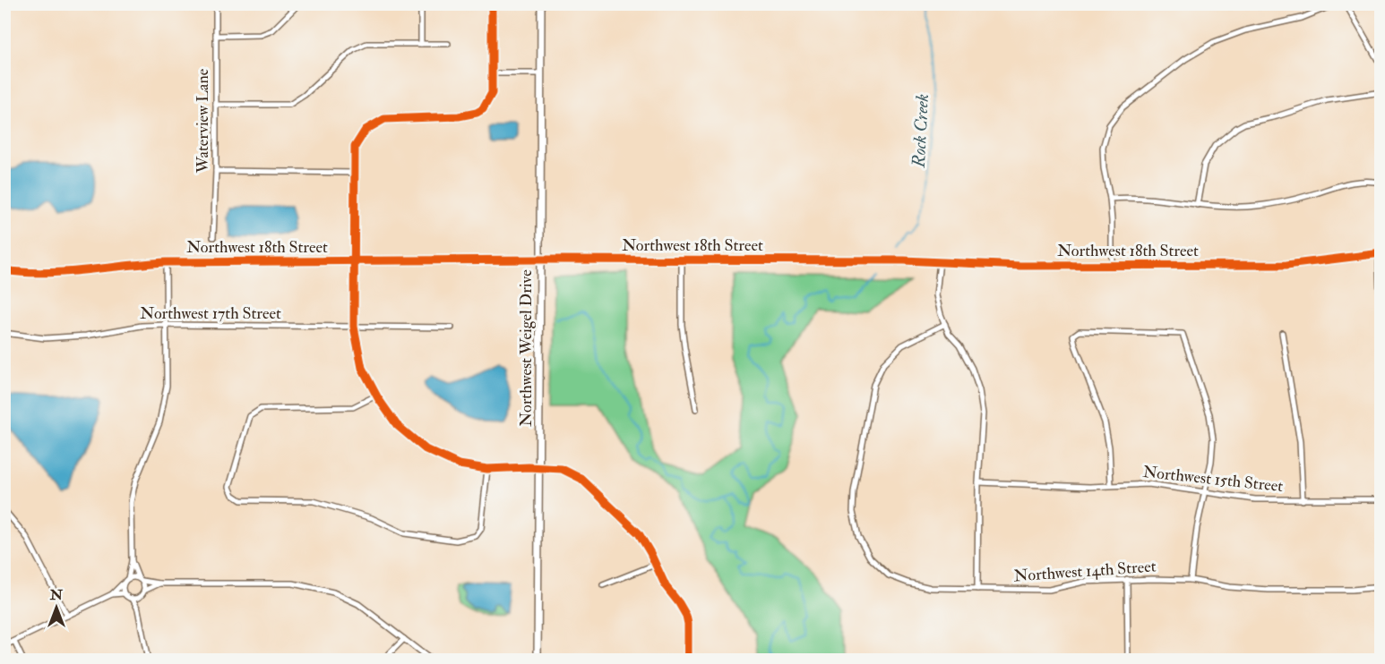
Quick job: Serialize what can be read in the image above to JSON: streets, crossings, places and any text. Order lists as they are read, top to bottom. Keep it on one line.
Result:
{"streets":{"street":["Waterview Lane","Northwest 18th Street","Northwest 17th Street","Northwest Weigel Drive","Northwest 15th Street","Northwest 14th Street"]},"crossings":[["Northwest 18th Street","Northwest Weigel Drive"]],"water":["Rock Creek"],"north":"top"}
